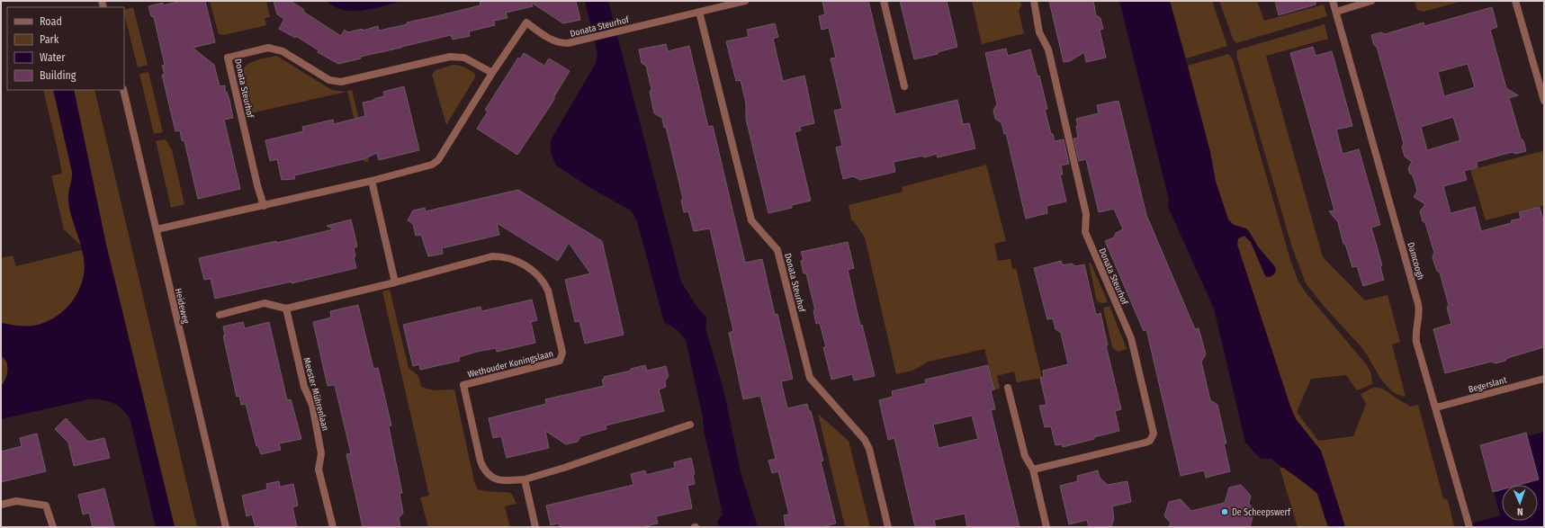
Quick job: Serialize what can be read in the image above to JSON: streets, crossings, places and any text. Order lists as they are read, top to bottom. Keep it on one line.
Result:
{"streets":{"street":["Donata Steurhof","Damcoogh","Heideweg","Wethouder Koningslaan","Begerslant","Meester Mührenlaan"]},"crossings":[["Donata Steurhof","Heideweg"],["Damcoogh","Begerslant"]],"places":["De Scheepswerf"],"legend":["Road","Park","Water","Building"],"north":"bottom"}
